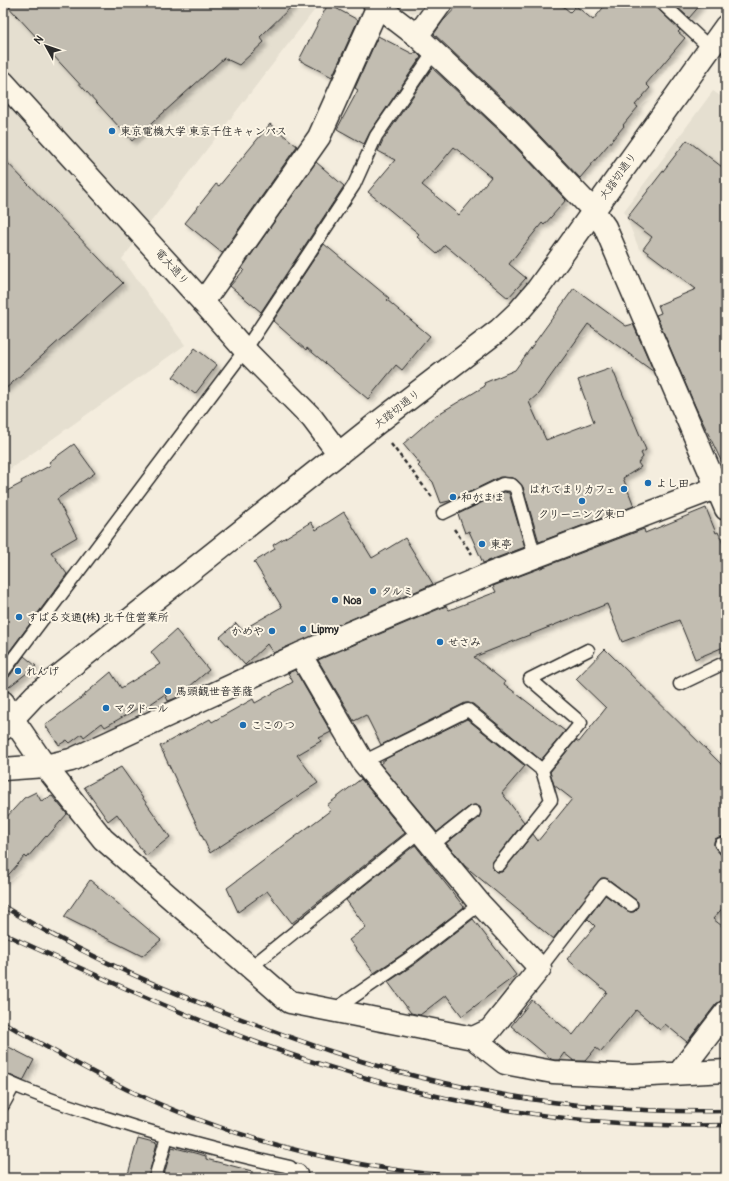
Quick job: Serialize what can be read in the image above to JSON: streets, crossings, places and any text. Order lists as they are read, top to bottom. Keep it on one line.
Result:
{"streets":{"street":["大踏切通り","電大通り"]},"crossings":[["大踏切通り","電大通り"]],"places":["東京電機大学 東京千住キャンパス","よし田","はれてまりカフェ","和がまま","クリーニング東口","東亭","タルミ","Noa","すばる交通(株) 北千住営業所","Lipmy","かめや","せさみ","れんげ","馬頭観世音菩薩","マタドール","ここのつ"],"north":"top left"}
